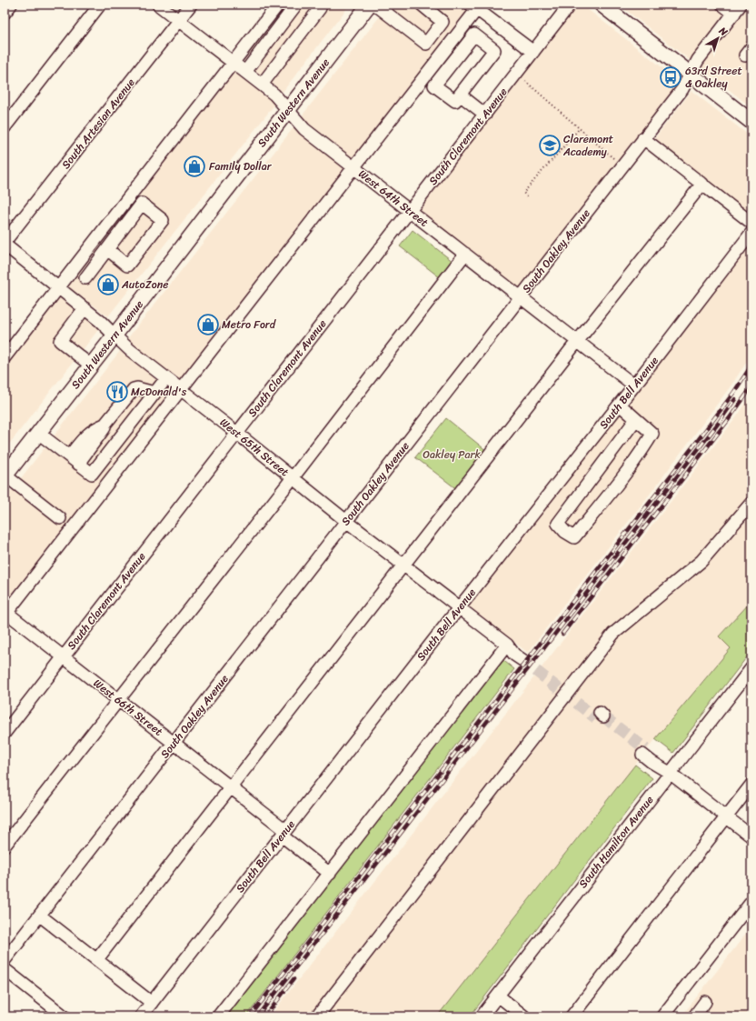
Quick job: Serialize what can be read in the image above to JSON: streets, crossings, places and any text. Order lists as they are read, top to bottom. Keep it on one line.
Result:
{"streets":{"main road":["South Western Avenue"],"street":["South Artesian Avenue","South Claremont Avenue","West 64th Street","South Oakley Avenue","South Bell Avenue","West 65th Street","West 66th Street","South Hamilton Avenue"]},"crossings":[["South Western Avenue","West 64th Street"],["South Western Avenue","West 65th Street"],["South Artesian Avenue","West 64th Street"],["South Claremont Avenue","West 64th Street"],["South Claremont Avenue","West 65th Street"],["South Claremont Avenue","West 66th Street"],["West 64th Street","South Oakley Avenue"],["West 64th Street","South Bell Avenue"],["South Oakley Avenue","West 65th Street"],["South Oakley Avenue","West 66th Street"],["South Bell Avenue","West 65th Street"],["South Bell Avenue","West 66th Street"]],"parks":["Oakley Park"],"places":{"bus stop":["63rd Street & Oakley"],"school or university":["Claremont Academy"],"shop":["Family Dollar","AutoZone","Metro Ford"],"restaurant":["McDonald's"]},"north":"top right"}
